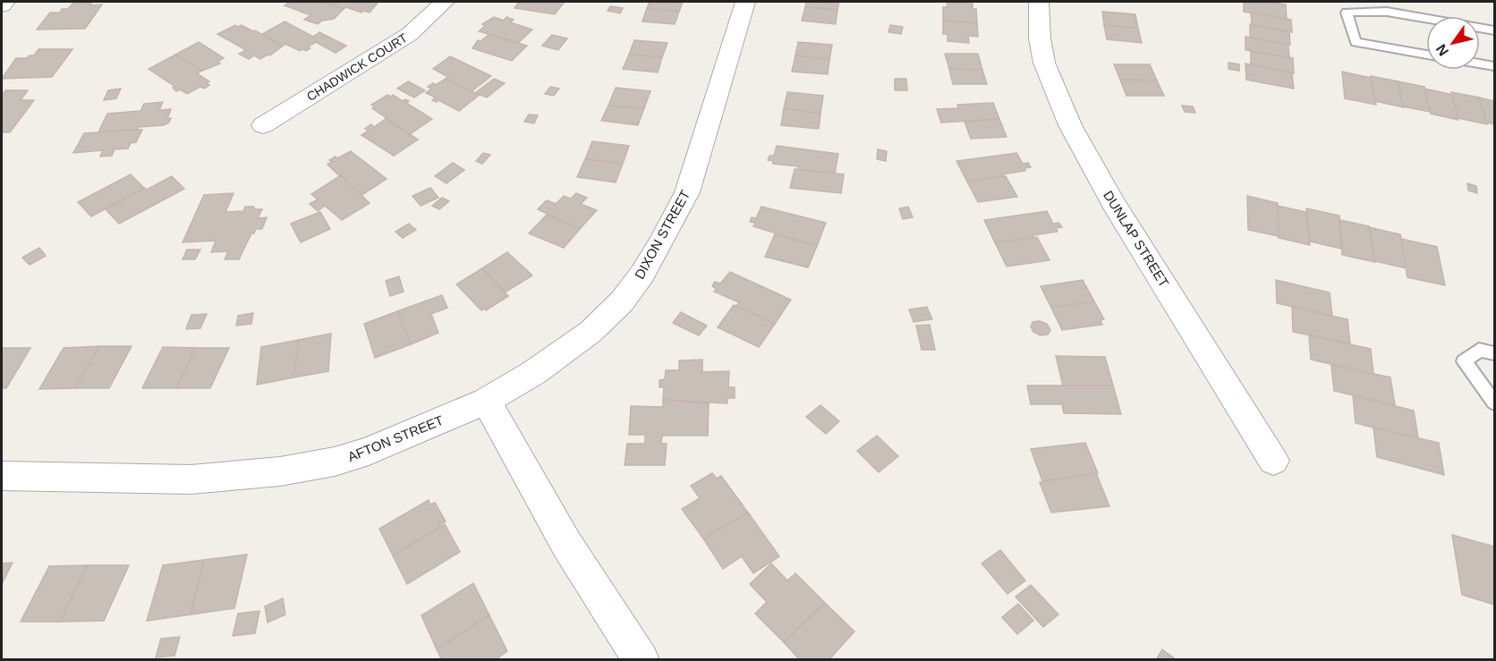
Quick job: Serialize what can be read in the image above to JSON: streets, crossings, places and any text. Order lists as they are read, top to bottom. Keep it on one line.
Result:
{"streets":{"street":["CHADWICK COURT","DIXON STREET","DUNLAP STREET","AFTON STREET"]},"crossings":[["DIXON STREET","AFTON STREET"]],"north":"bottom left"}
